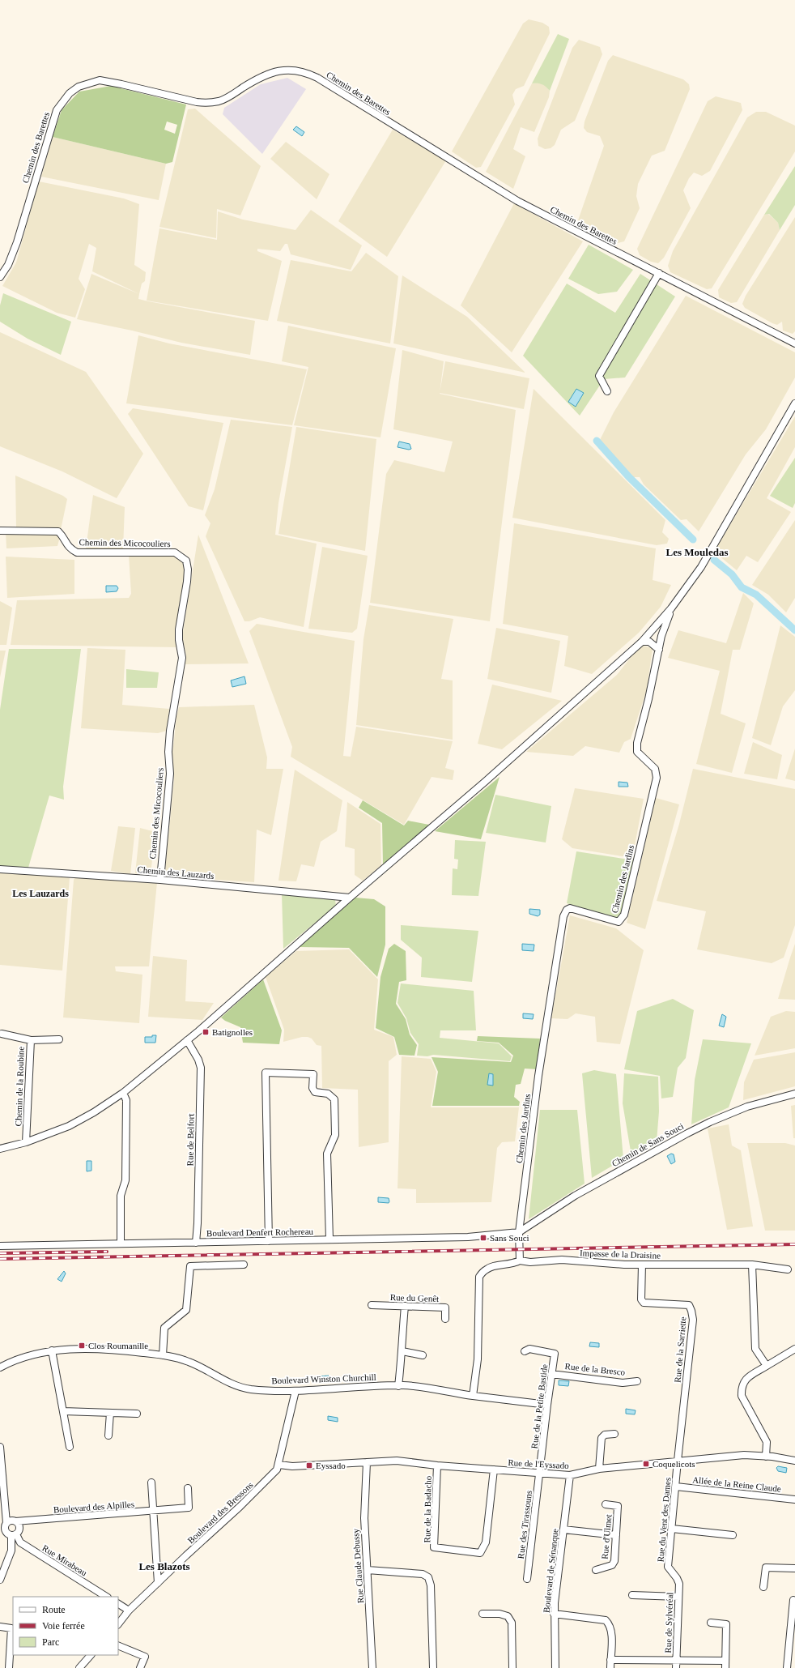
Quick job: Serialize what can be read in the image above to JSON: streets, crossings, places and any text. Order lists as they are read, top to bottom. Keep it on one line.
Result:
{"streets":{"street":["Chemin des Barettes","Chemin des Micocouliers","Chemin des Lauzards","Chemin des Jardins","Chemin de la Roubine","Rue de Belfort","Chemin de Sans Souci","Boulevard Denfert Rochereau","Impasse de la Draisine","Rue du Genêt","Rue de la Sarriette","Rue de la Bresco","Boulevard Winston Churchill","Rue de la Petite Bastide","Rue de l'Eyssado","Allée de la Reine Claude","Boulevard des Alpilles","Rue de la Badacho","Boulevard des Bressons","Rue du Vent des Dames","Rue des Tirassouns","Rue d'Ulmet","Rue Mirabeau","Rue Claude Debussy","Boulevard de Sénanque","Rue de Sylvéréal"]},"crossings":[["Chemin des Micocouliers","Chemin des Lauzards"],["Chemin des Jardins","Chemin de Sans Souci"],["Chemin des Jardins","Boulevard Denfert Rochereau"],["Rue de Belfort","Boulevard Denfert Rochereau"],["Chemin de Sans Souci","Boulevard Denfert Rochereau"],["Impasse de la Draisine","Rue de la Sarriette"],["Rue de la Sarriette","Rue de l'Eyssado"],["Rue de la Sarriette","Rue du Vent des Dames"],["Rue de la Bresco","Rue de la Petite Bastide"],["Boulevard Winston Churchill","Rue de la Petite Bastide"],["Boulevard Winston Churchill","Boulevard des Bressons"],["Rue de la Petite Bastide","Rue de l'Eyssado"],["Rue de la Petite Bastide","Rue des Tirassouns"],["Rue de l'Eyssado","Rue de la Badacho"],["Rue de l'Eyssado","Boulevard des Bressons"],["Rue de l'Eyssado","Rue du Vent des Dames"],["Rue de l'Eyssado","Rue des Tirassouns"],["Rue de l'Eyssado","Rue Claude Debussy"],["Rue de l'Eyssado","Boulevard de Sénanque"],["Allée de la Reine Claude","Rue du Vent des Dames"],["Boulevard des Alpilles","Rue Mirabeau"],["Rue du Vent des Dames","Rue de Sylvéréal"]],"districts":["Les Mouledas","Les Lauzards","Les Blazots"],"places":{"transit":["Batignolles","Sans Souci","Clos Roumanille","Coquelicots","Eyssado"]},"legend":["Route","Voie ferrée","Parc"]}
